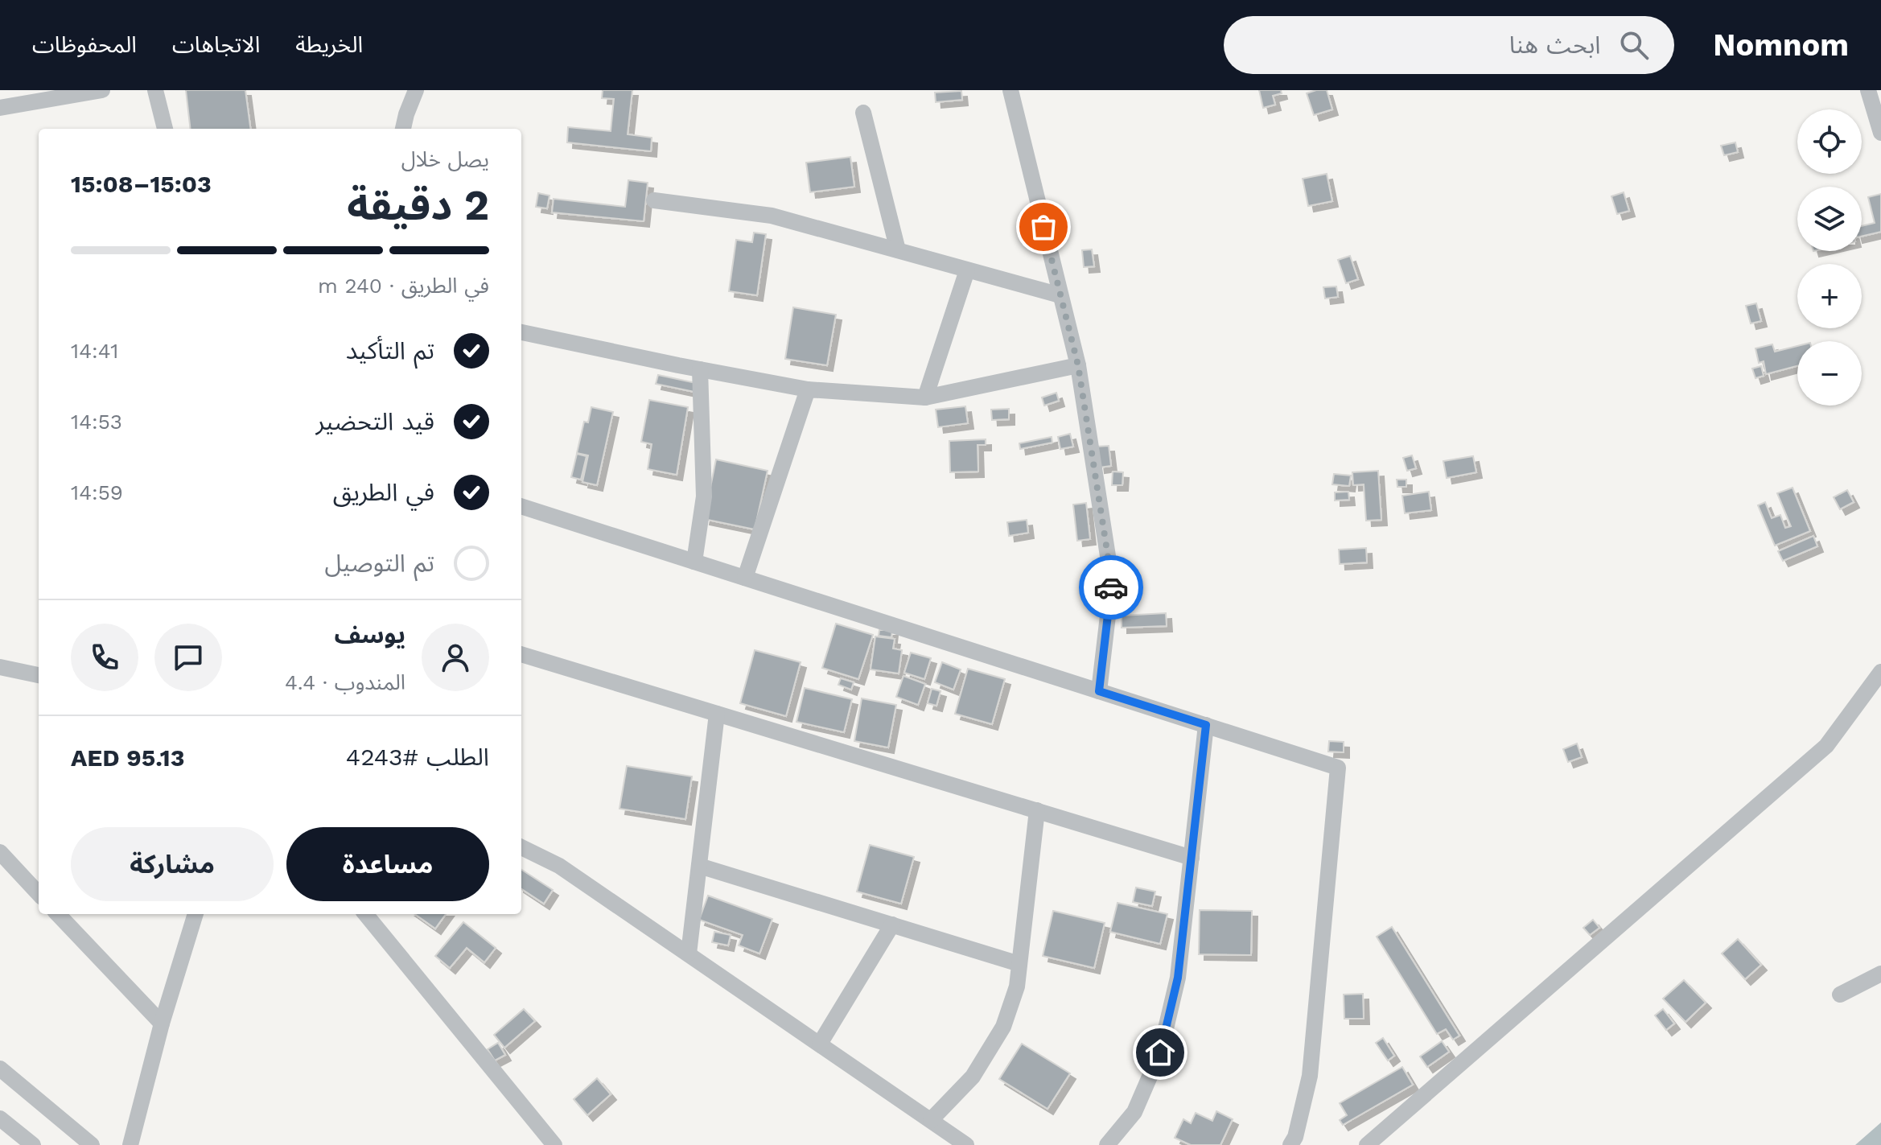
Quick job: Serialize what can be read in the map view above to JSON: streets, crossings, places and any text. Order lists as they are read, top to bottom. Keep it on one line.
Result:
{"page":{"header":"Nomnom","search":"ابحث هنا","nav":["الخريطة","الاتجاهات","المحفوظات"],"map_buttons":["+","−"],"heading":["2 دقيقة","يصل خلال","15:03–15:08"],"panel":["يوسف","المندوب · 4.4","الطلب #4243","AED 95.13"],"bar":"في الطريق · 240 m","list":[["تم التأكيد","14:41"],["قيد التحضير","14:53"],["في الطريق","14:59"],"تم التوصيل"],"buttons":["مساعدة","مشاركة"]}}
